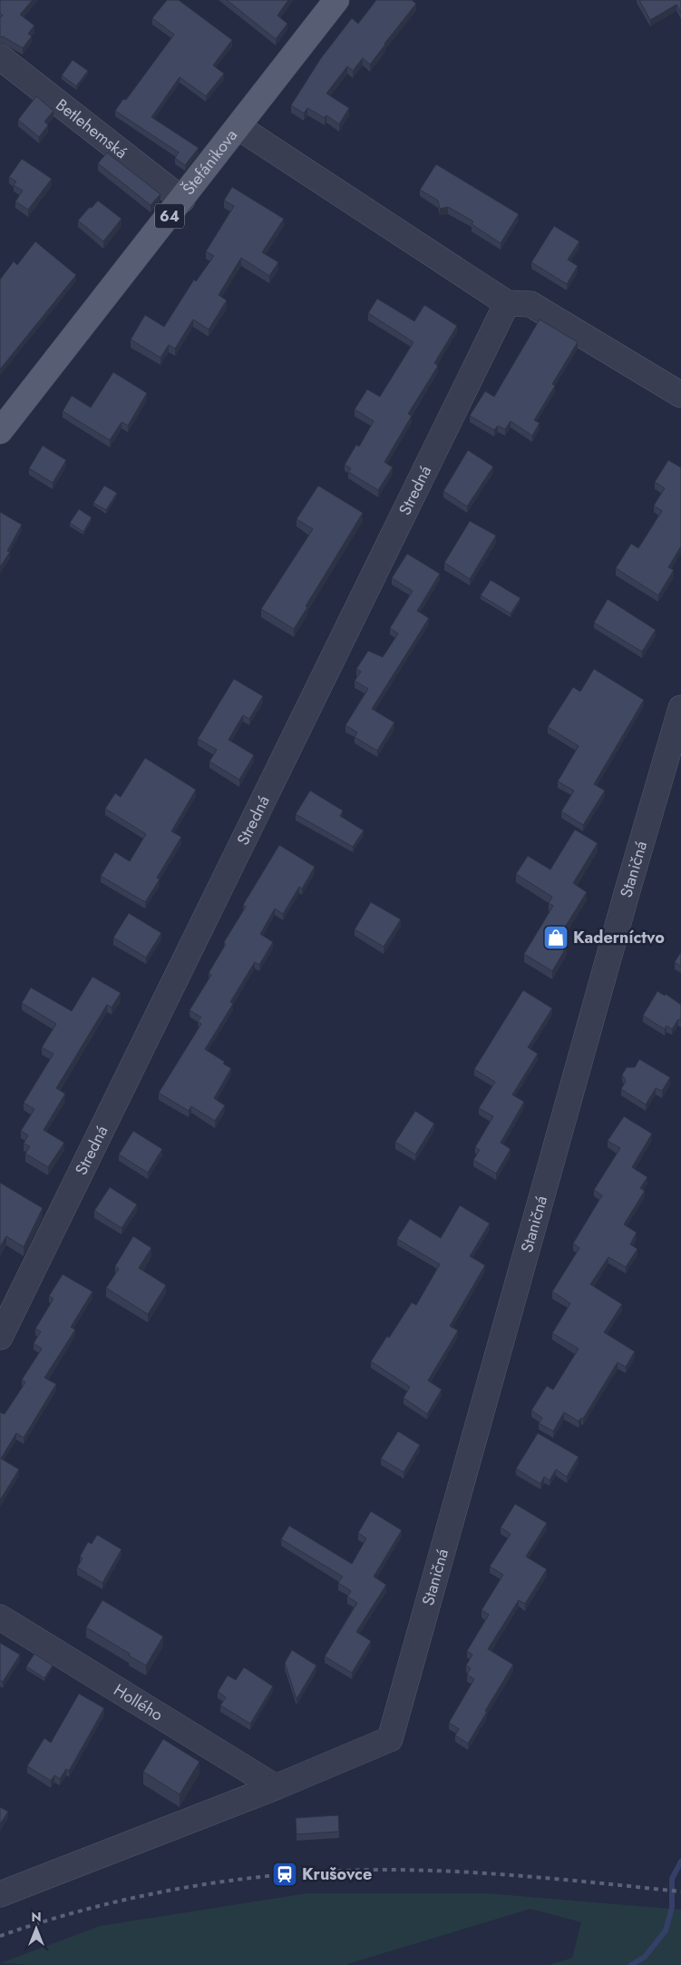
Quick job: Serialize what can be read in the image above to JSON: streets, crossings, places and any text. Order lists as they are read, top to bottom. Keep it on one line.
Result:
{"streets":{"main road":["Štefánikova","64"],"street":["Betlehemská","Stredná","Staničná","Hollého"]},"crossings":[["Betlehemská","Štefánikova"],["Staničná","Hollého"]],"places":{"shop":["Kaderníctvo"],"station":["Krušovce"]},"north":"top"}
